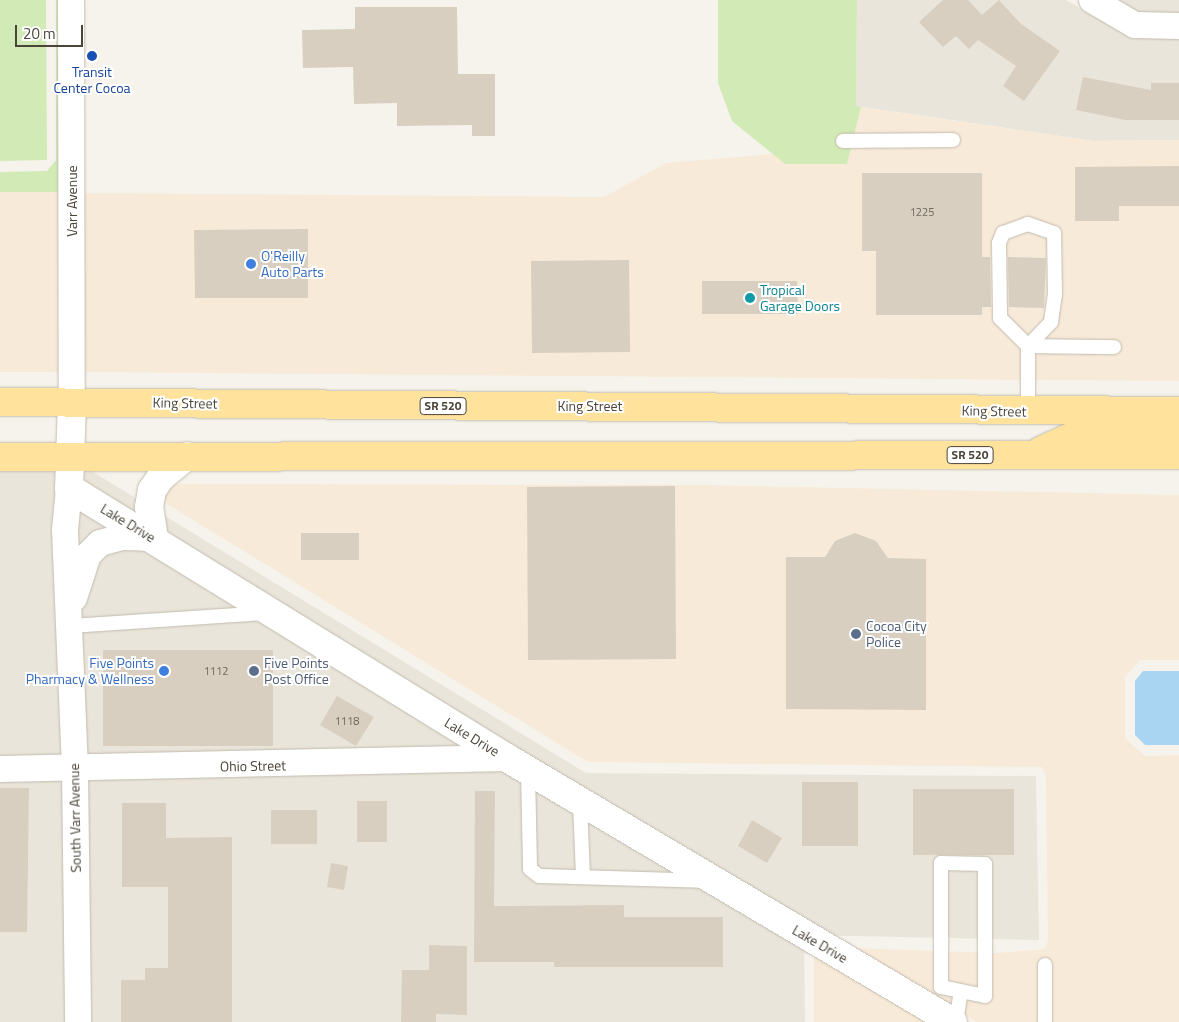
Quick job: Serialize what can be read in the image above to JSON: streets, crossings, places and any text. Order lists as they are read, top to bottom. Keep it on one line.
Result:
{"streets":{"main road":["King Street","SR 520"],"street":["Varr Avenue","Lake Drive","Ohio Street","South Varr Avenue"]},"crossings":[["Varr Avenue","King Street"],["Lake Drive","Ohio Street"],["Ohio Street","South Varr Avenue"]],"places":["Transit Center Cocoa","O'Reilly Auto Parts","Tropical Garage Doors","Cocoa City Police","Five Points Pharmacy & Wellness","Five Points Post Office"],"house_numbers":["1225","1112","1118"],"scale_bar":"20 m"}
